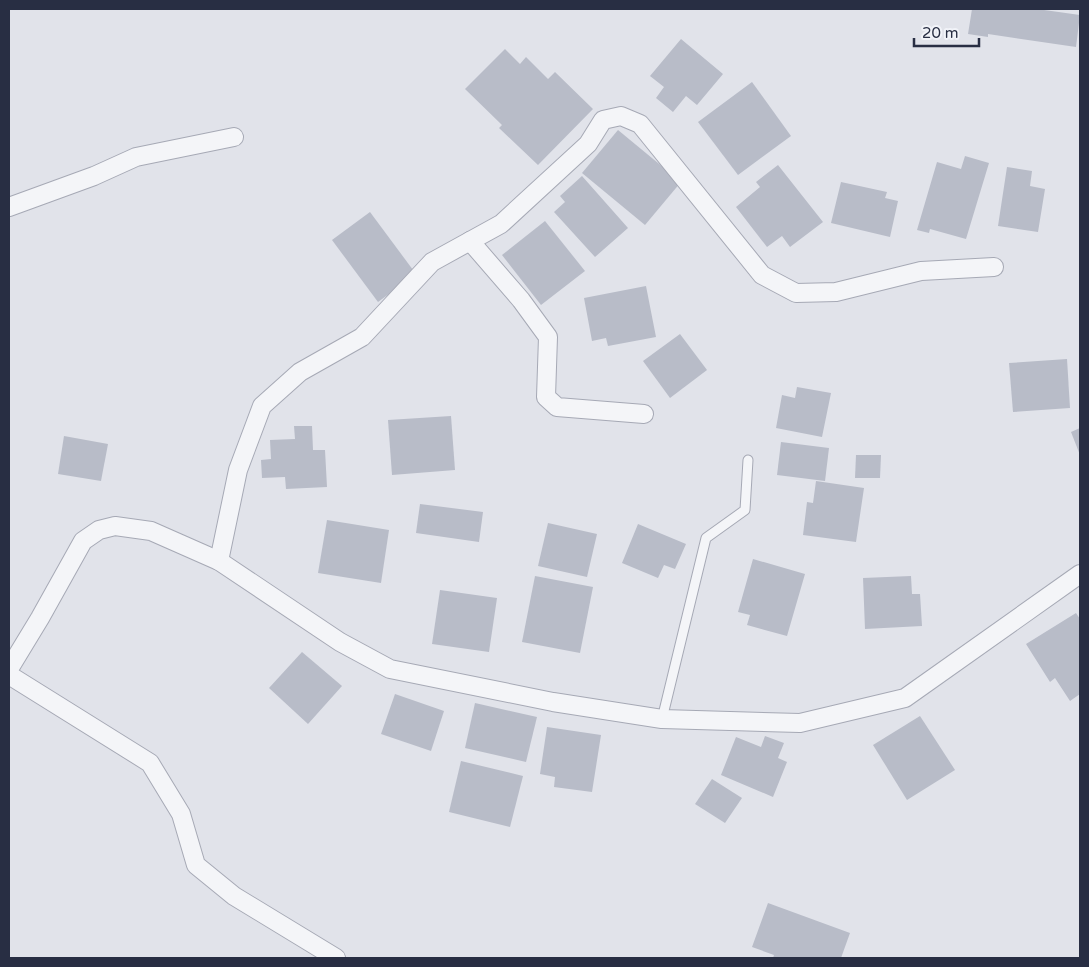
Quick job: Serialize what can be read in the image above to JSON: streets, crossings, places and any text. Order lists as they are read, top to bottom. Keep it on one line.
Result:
{"scale_bar":"20 m"}
